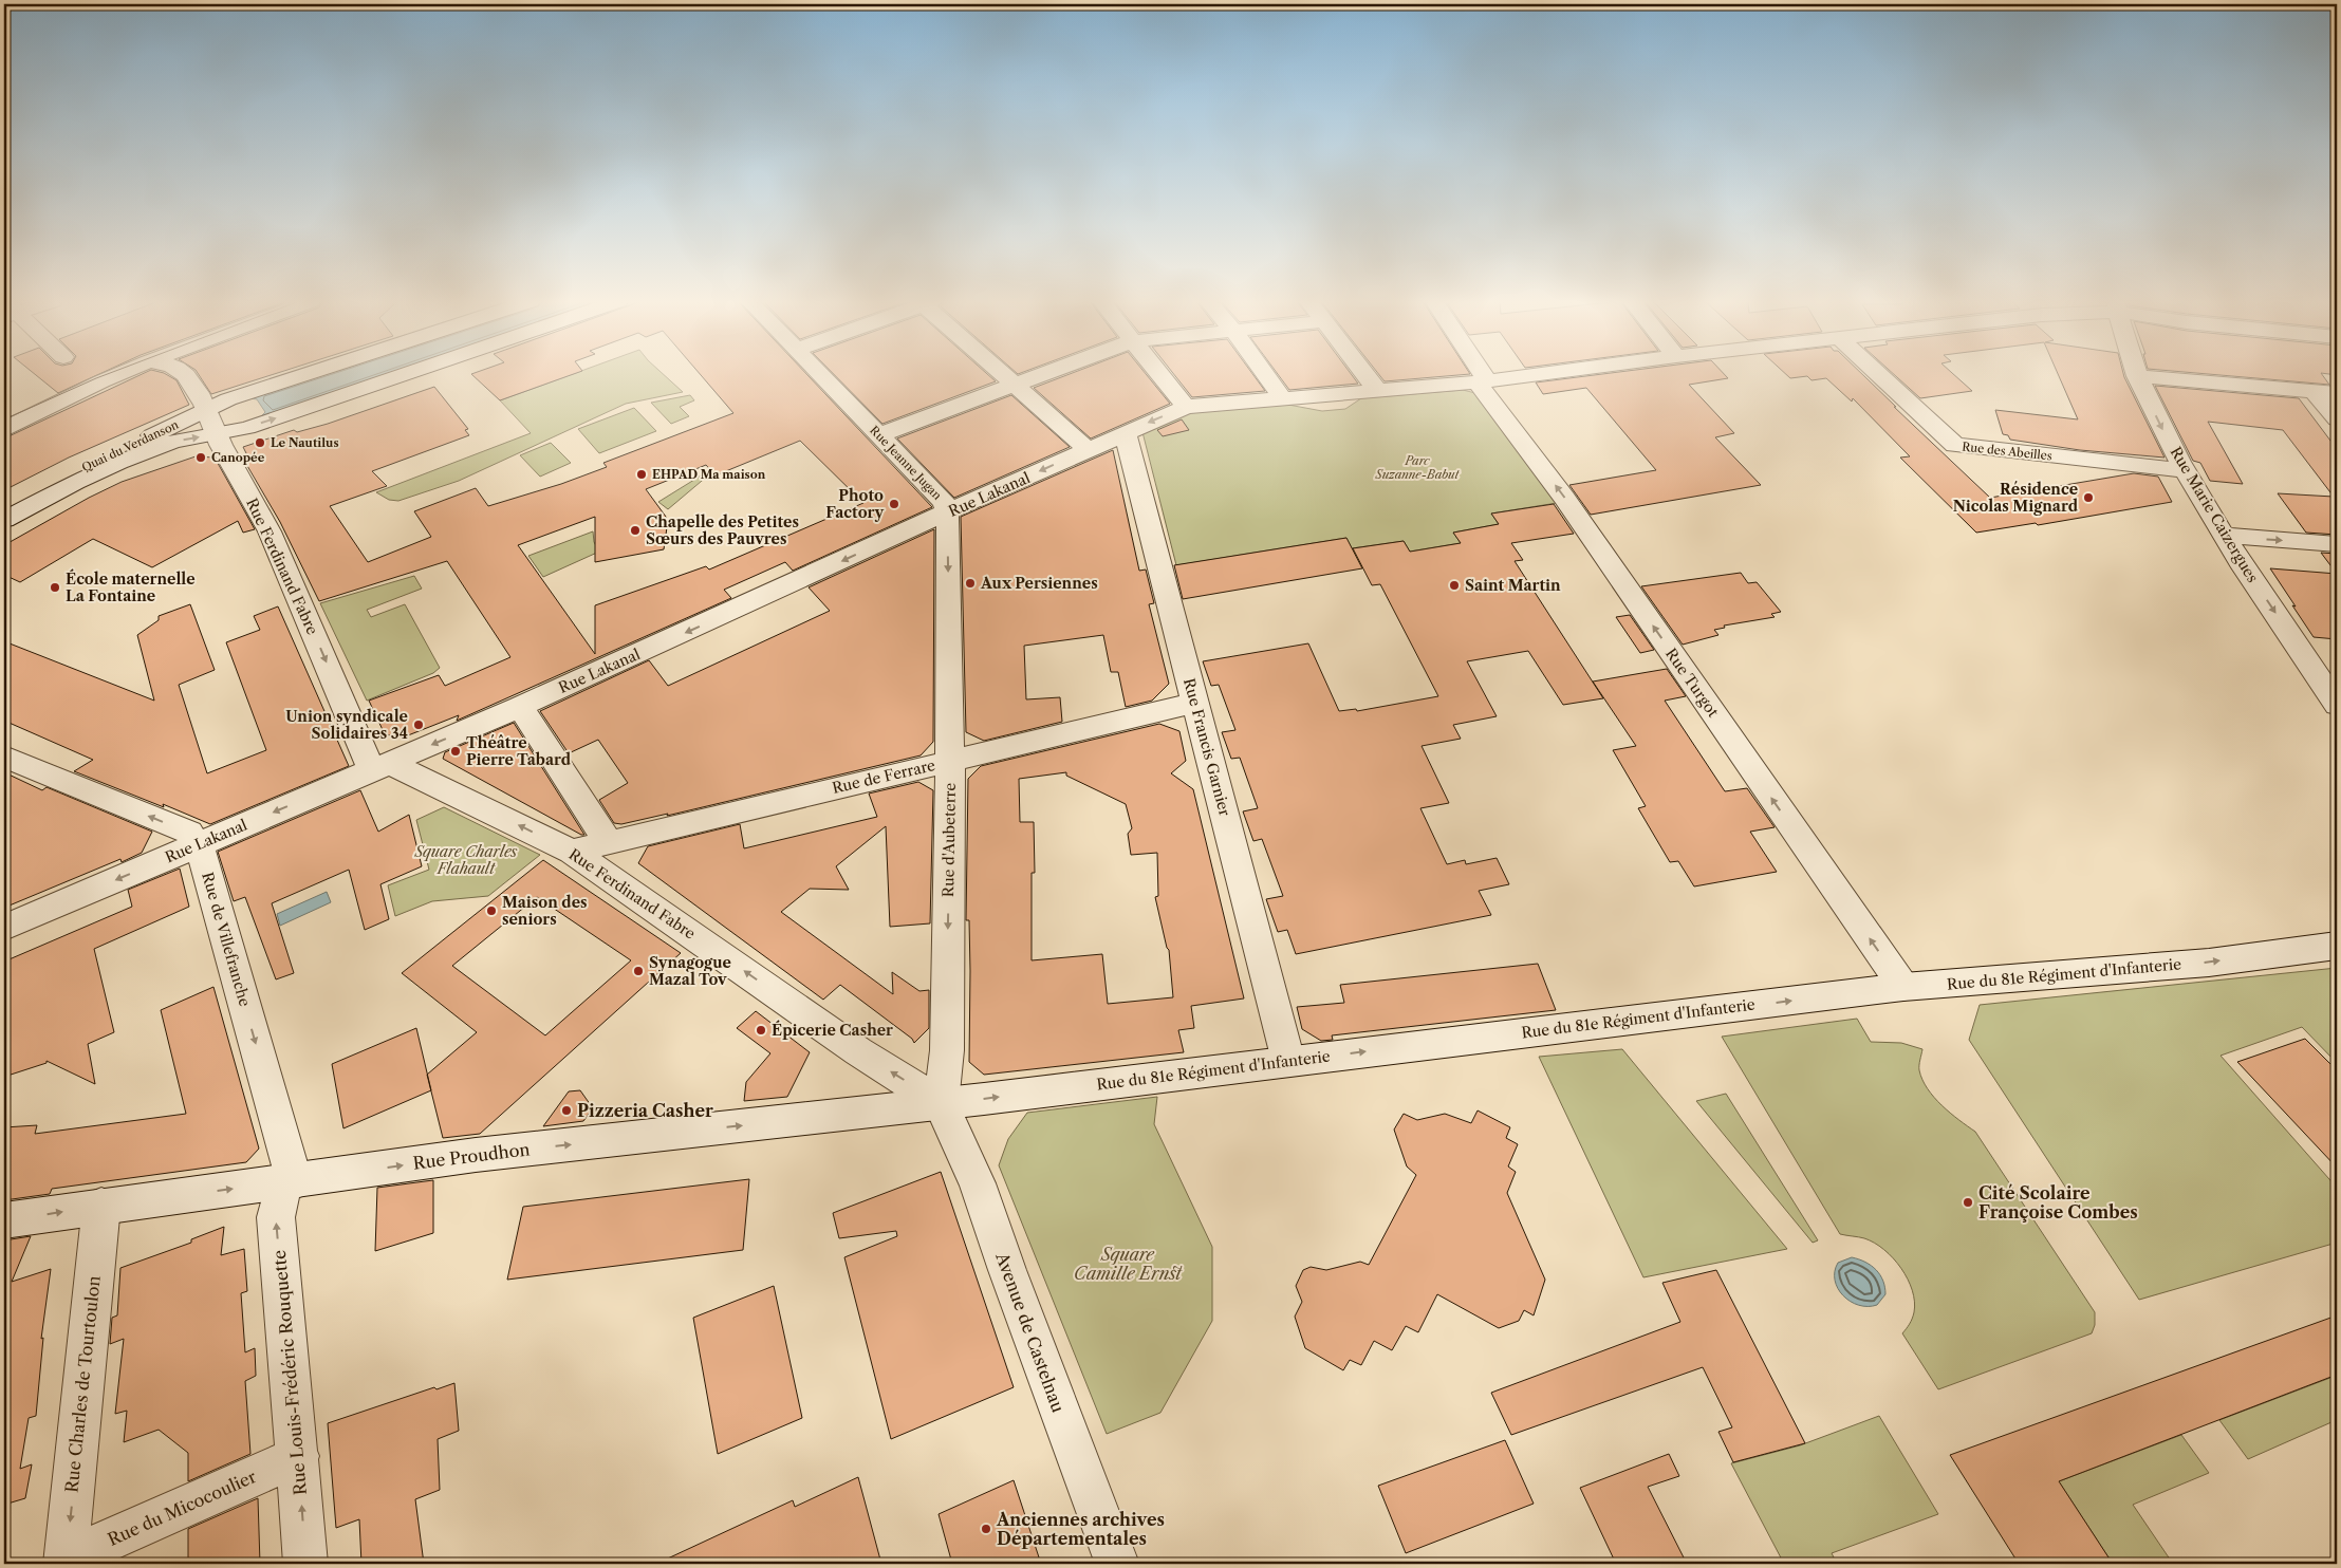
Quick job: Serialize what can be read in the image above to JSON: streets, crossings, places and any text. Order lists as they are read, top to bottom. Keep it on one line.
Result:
{"streets":{"street":["Quai du Verdanson","Rue des Abeilles","Rue Jeanne Jugan","Rue Lakanal","Rue Marie Caizergues","Rue Ferdinand Fabre","Rue Turgot","Rue Francis Garnier","Rue de Ferrare","Rue d'Aubeterre","Rue de Villefranche","Rue du 81e Régiment d'Infanterie","Rue Proudhon","Avenue de Castelnau","Rue Louis-Frédéric Rouquette","Rue Charles de Tourtoulon","Rue du Micocoulier"]},"crossings":[["Quai du Verdanson","Rue Ferdinand Fabre"],["Rue des Abeilles","Rue Marie Caizergues"],["Rue Jeanne Jugan","Rue Lakanal"],["Rue Jeanne Jugan","Rue d'Aubeterre"],["Rue Lakanal","Rue Ferdinand Fabre"],["Rue Lakanal","Rue Turgot"],["Rue Lakanal","Rue Francis Garnier"],["Rue Lakanal","Rue d'Aubeterre"],["Rue Lakanal","Rue de Villefranche"],["Rue Ferdinand Fabre","Rue de Ferrare"],["Rue Ferdinand Fabre","Rue d'Aubeterre"],["Rue Ferdinand Fabre","Rue du 81e Régiment d'Infanterie"],["Rue Ferdinand Fabre","Rue Proudhon"],["Rue Ferdinand Fabre","Avenue de Castelnau"],["Rue Turgot","Rue du 81e Régiment d'Infanterie"],["Rue Francis Garnier","Rue de Ferrare"],["Rue Francis Garnier","Rue du 81e Régiment d'Infanterie"],["Rue de Ferrare","Rue d'Aubeterre"],["Rue d'Aubeterre","Rue du 81e Régiment d'Infanterie"],["Rue d'Aubeterre","Rue Proudhon"],["Rue d'Aubeterre","Avenue de Castelnau"],["Rue de Villefranche","Rue Proudhon"],["Rue de Villefranche","Rue Louis-Frédéric Rouquette"],["Rue du 81e Régiment d'Infanterie","Rue Proudhon"],["Rue du 81e Régiment d'Infanterie","Avenue de Castelnau"],["Rue Proudhon","Avenue de Castelnau"],["Rue Proudhon","Rue Louis-Frédéric Rouquette"],["Rue Proudhon","Rue Charles de Tourtoulon"],["Rue Louis-Frédéric Rouquette","Rue du Micocoulier"],["Rue Charles de Tourtoulon","Rue du Micocoulier"]],"one_way":["Rue Lakanal","Rue Marie Caizergues","Rue Turgot","Rue d'Aubeterre","Rue du 81e Régiment d'Infanterie","Rue Proudhon","Rue Louis-Frédéric Rouquette","Rue Charles de Tourtoulon"],"parks":["Parc Suzanne-Babut","Square Charles Flahault","Square Camille Ernst"],"places":["Le Nautilus","Canopée","EHPAD Ma maison","Résidence Nicolas Mignard","Photo Factory","Chapelle des Petites Sœurs des Pauvres","Aux Persiennes","Saint Martin","École maternelle La Fontaine","Union syndicale Solidaires 34","Théâtre Pierre Tabard","Maison des seniors","Synagogue Mazal Tov","Épicerie Casher","Pizzeria Casher","Cité Scolaire Françoise Combes","Anciennes archives Départementales"]}
